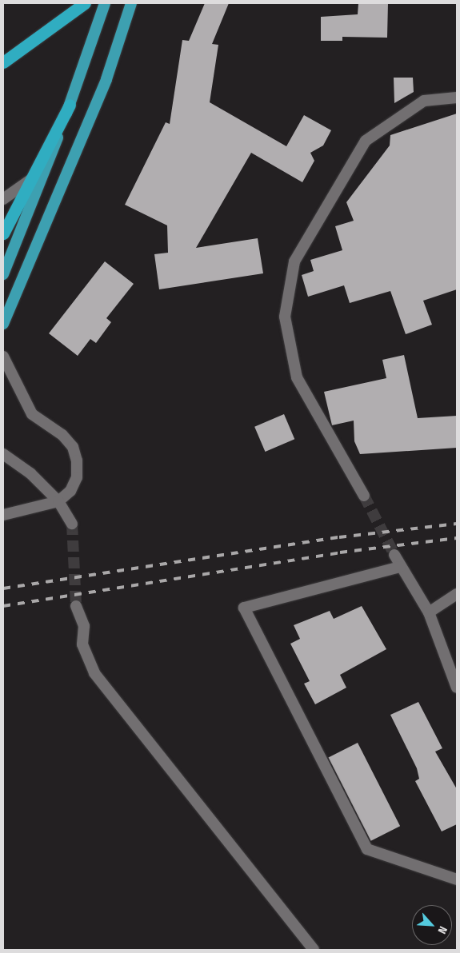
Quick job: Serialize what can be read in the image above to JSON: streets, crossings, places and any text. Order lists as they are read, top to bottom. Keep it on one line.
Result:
{"north":"bottom right"}
